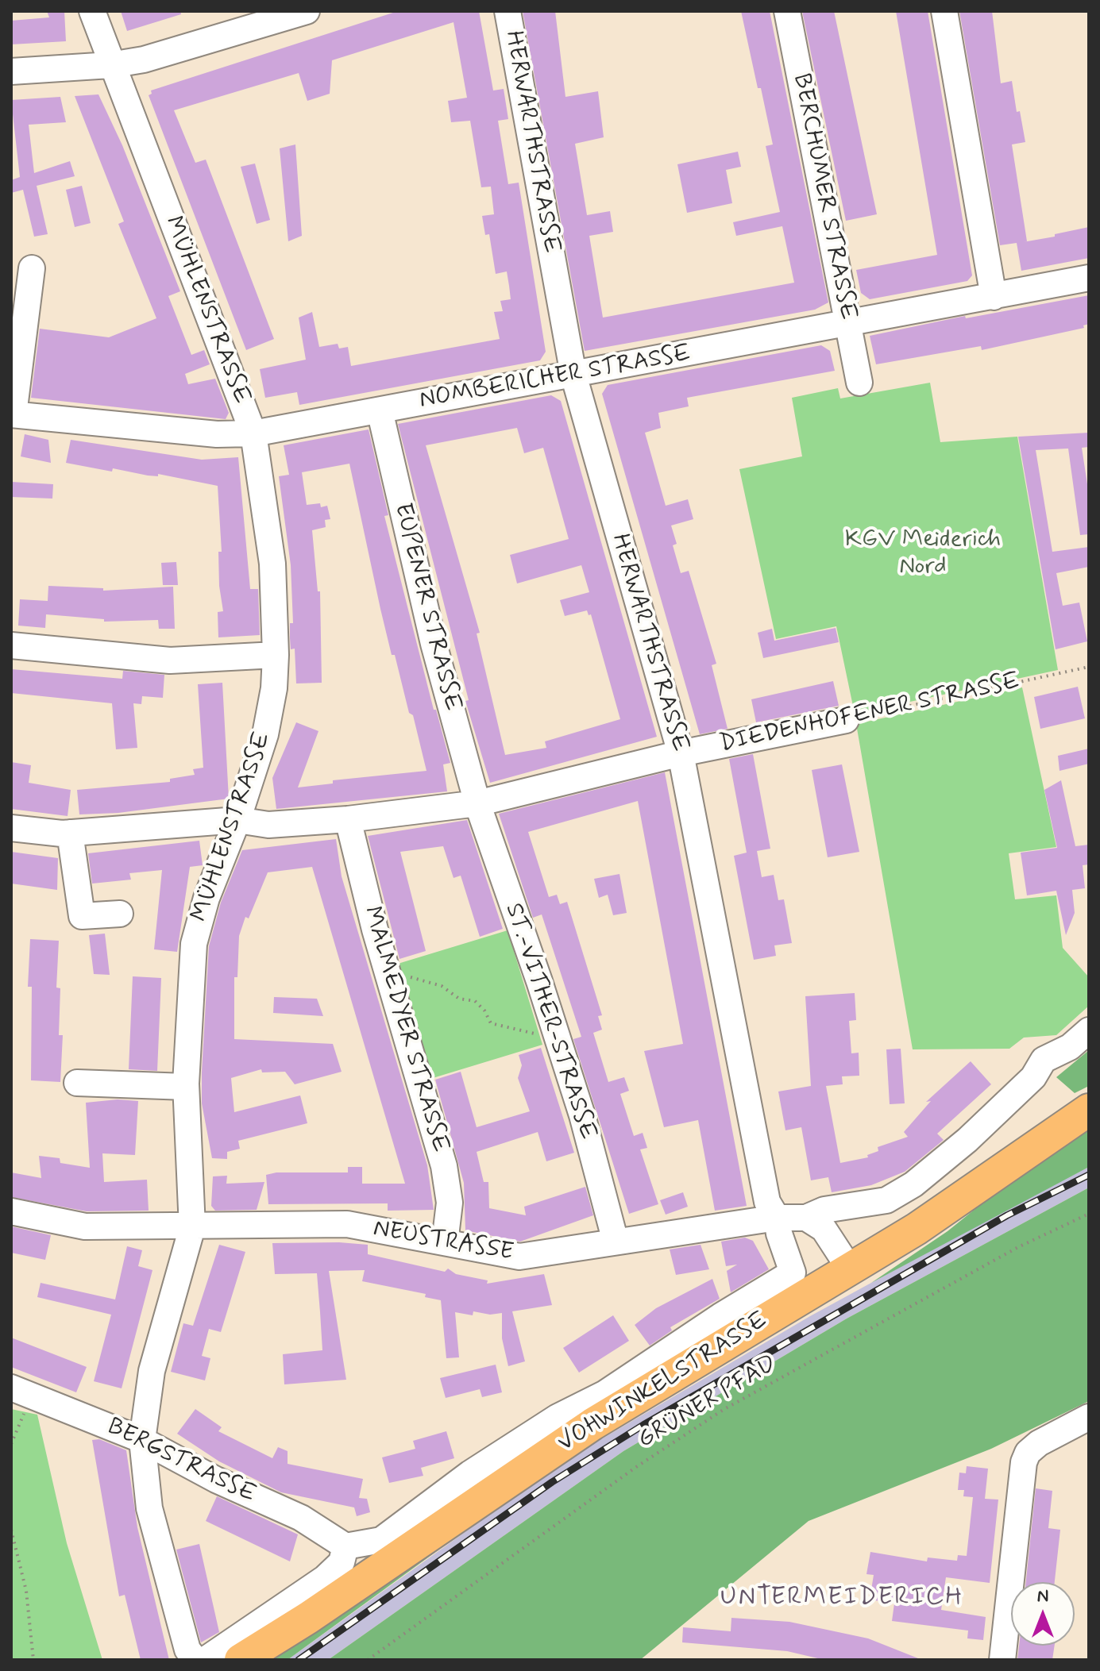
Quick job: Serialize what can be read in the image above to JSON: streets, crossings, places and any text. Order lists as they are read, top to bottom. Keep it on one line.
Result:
{"streets":{"main road":["VOHWINKELSTRASSE"],"street":["HERWARTHSTRASSE","BERCHUMER STRASSE","MÜHLENSTRASSE","NOMBERICHER STRASSE","EUPENER STRASSE","DIEDENHOFENER STRASSE","ST.-VITHER-STRASSE","MALMEDYER STRASSE","NEUSTRASSE","BERGSTRASSE"],"path":["GRÜNER PFAD"]},"crossings":[["HERWARTHSTRASSE","NOMBERICHER STRASSE"],["HERWARTHSTRASSE","DIEDENHOFENER STRASSE"],["HERWARTHSTRASSE","NEUSTRASSE"],["HERWARTHSTRASSE","BERGSTRASSE"],["BERCHUMER STRASSE","NOMBERICHER STRASSE"],["MÜHLENSTRASSE","NOMBERICHER STRASSE"],["MÜHLENSTRASSE","DIEDENHOFENER STRASSE"],["MÜHLENSTRASSE","NEUSTRASSE"],["MÜHLENSTRASSE","BERGSTRASSE"],["NOMBERICHER STRASSE","EUPENER STRASSE"],["EUPENER STRASSE","DIEDENHOFENER STRASSE"],["EUPENER STRASSE","ST.-VITHER-STRASSE"],["DIEDENHOFENER STRASSE","ST.-VITHER-STRASSE"],["DIEDENHOFENER STRASSE","MALMEDYER STRASSE"],["ST.-VITHER-STRASSE","NEUSTRASSE"],["MALMEDYER STRASSE","NEUSTRASSE"]],"districts":["UNTERMEIDERICH"],"parks":["KGV Meiderich Nord"],"north":"top"}
